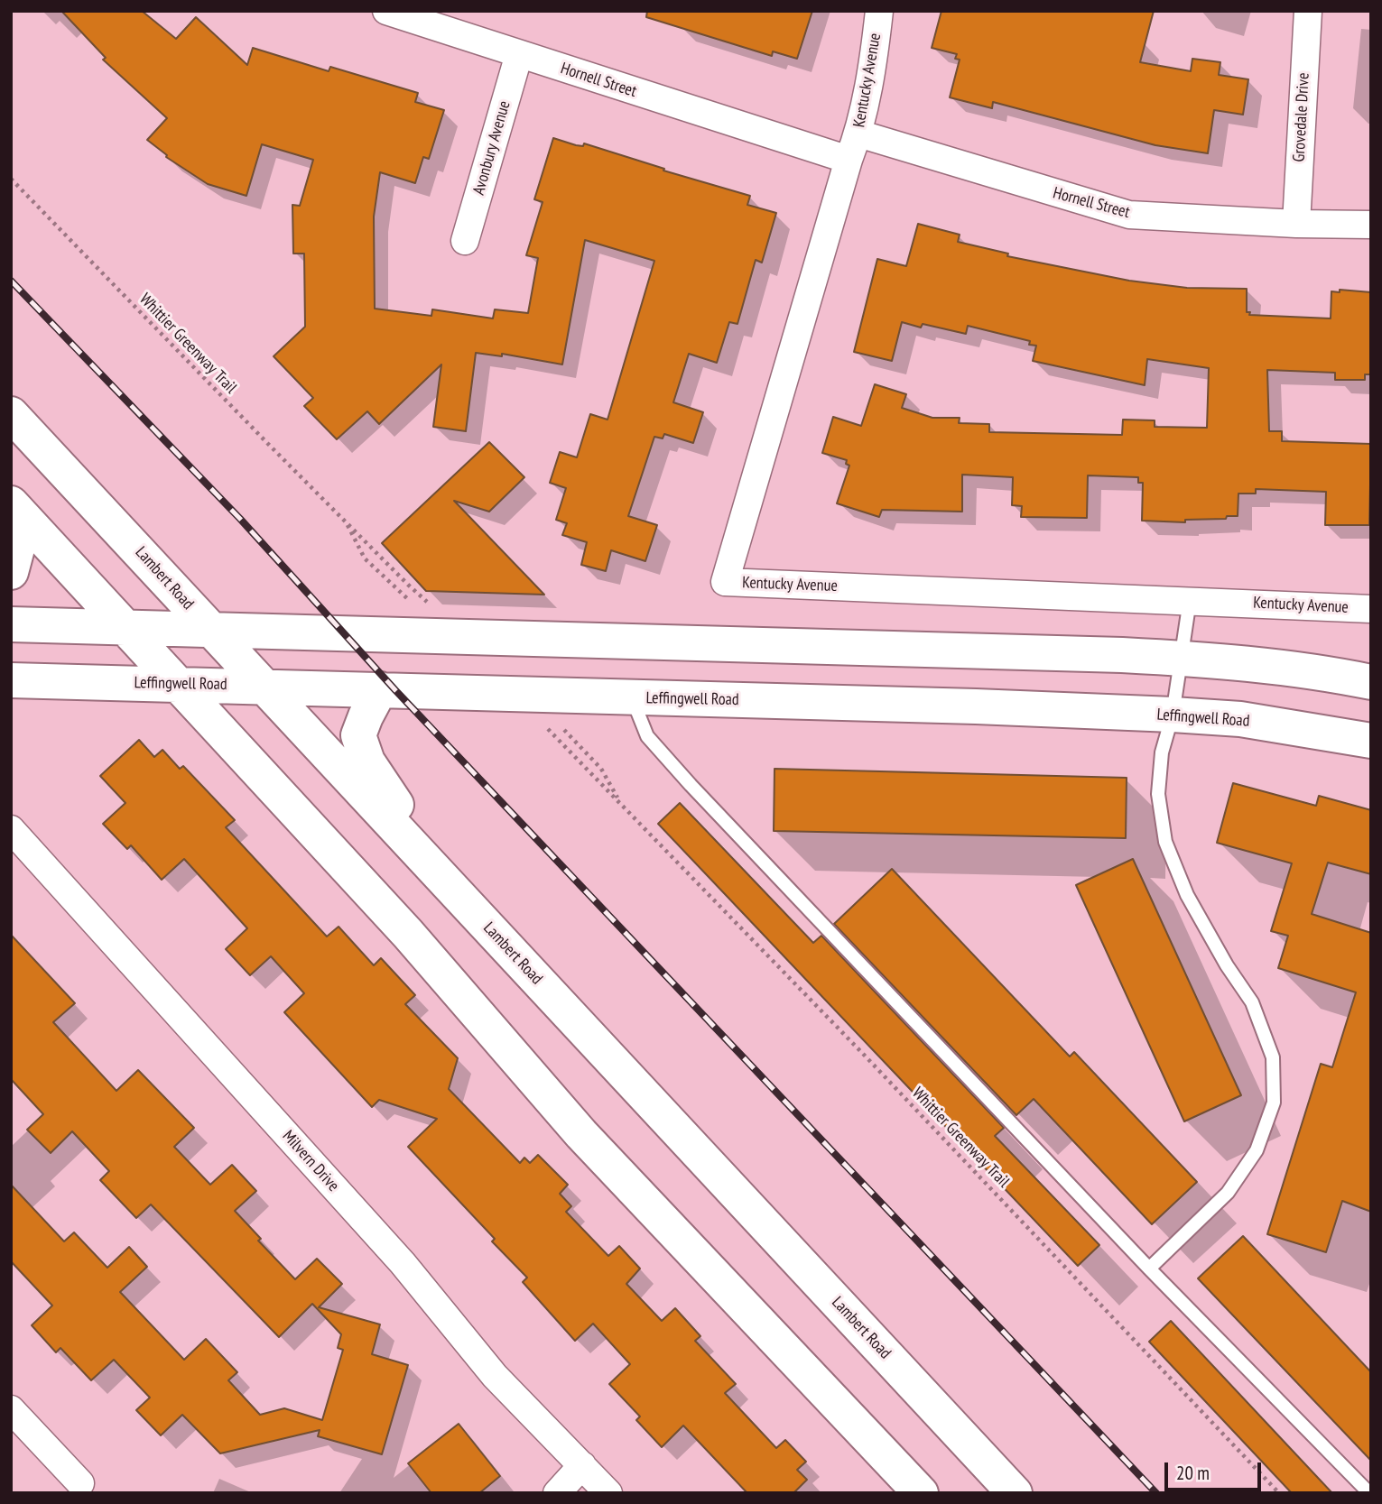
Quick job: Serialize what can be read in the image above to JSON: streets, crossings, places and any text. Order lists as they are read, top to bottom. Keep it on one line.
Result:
{"streets":{"main road":["Lambert Road","Leffingwell Road"],"street":["Hornell Street","Kentucky Avenue","Grovedale Drive","Avonbury Avenue","Milvern Drive"],"path":["Whittier Greenway Trail"]},"crossings":[["Hornell Street","Kentucky Avenue"],["Hornell Street","Grovedale Drive"],["Hornell Street","Avonbury Avenue"],["Lambert Road","Leffingwell Road"]],"scale_bar":"20 m"}
